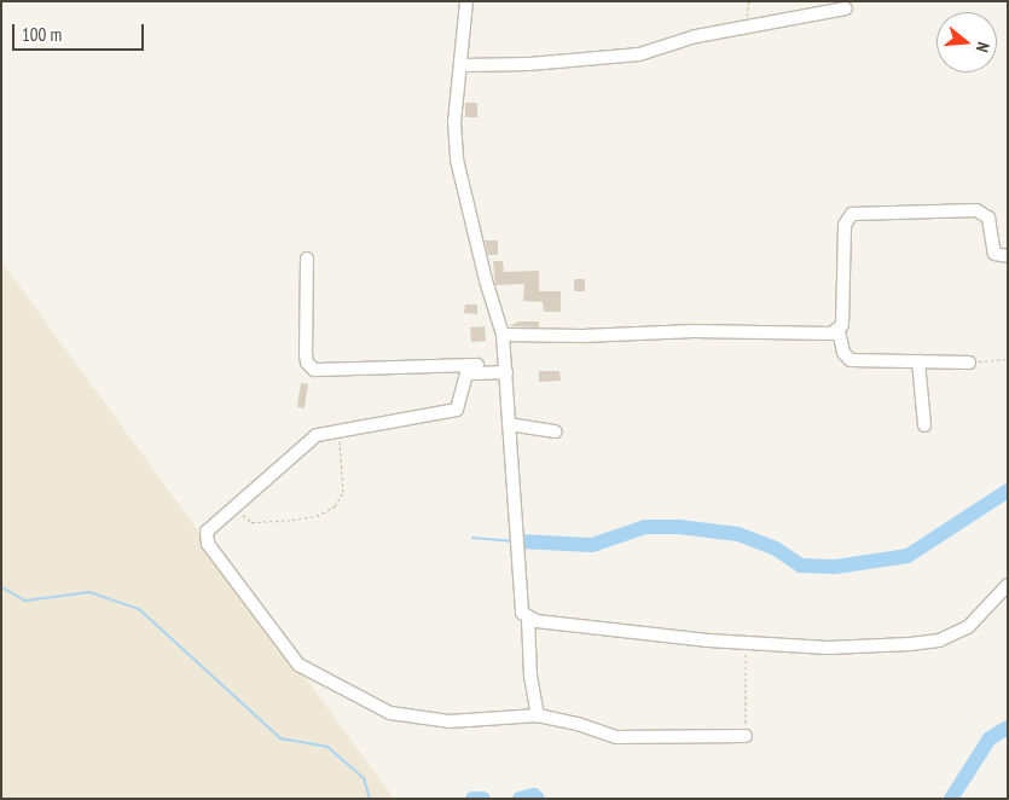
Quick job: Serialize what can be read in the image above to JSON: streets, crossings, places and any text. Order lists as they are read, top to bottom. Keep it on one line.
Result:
{"scale_bar":"100 m","north":"right"}
